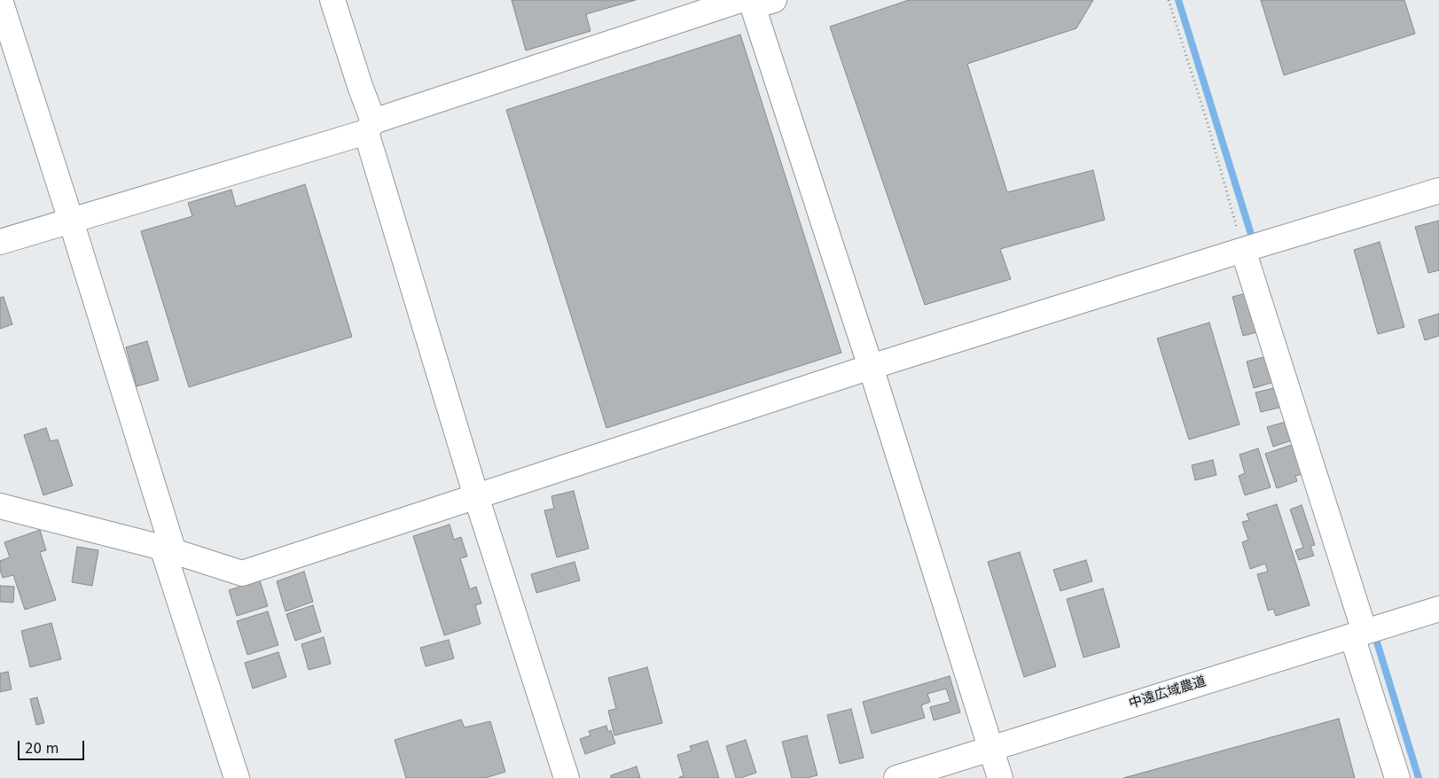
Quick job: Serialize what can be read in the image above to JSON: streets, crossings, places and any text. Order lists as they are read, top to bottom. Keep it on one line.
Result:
{"streets":{"street":["中遠広域農道"]},"scale_bar":"20 m"}
